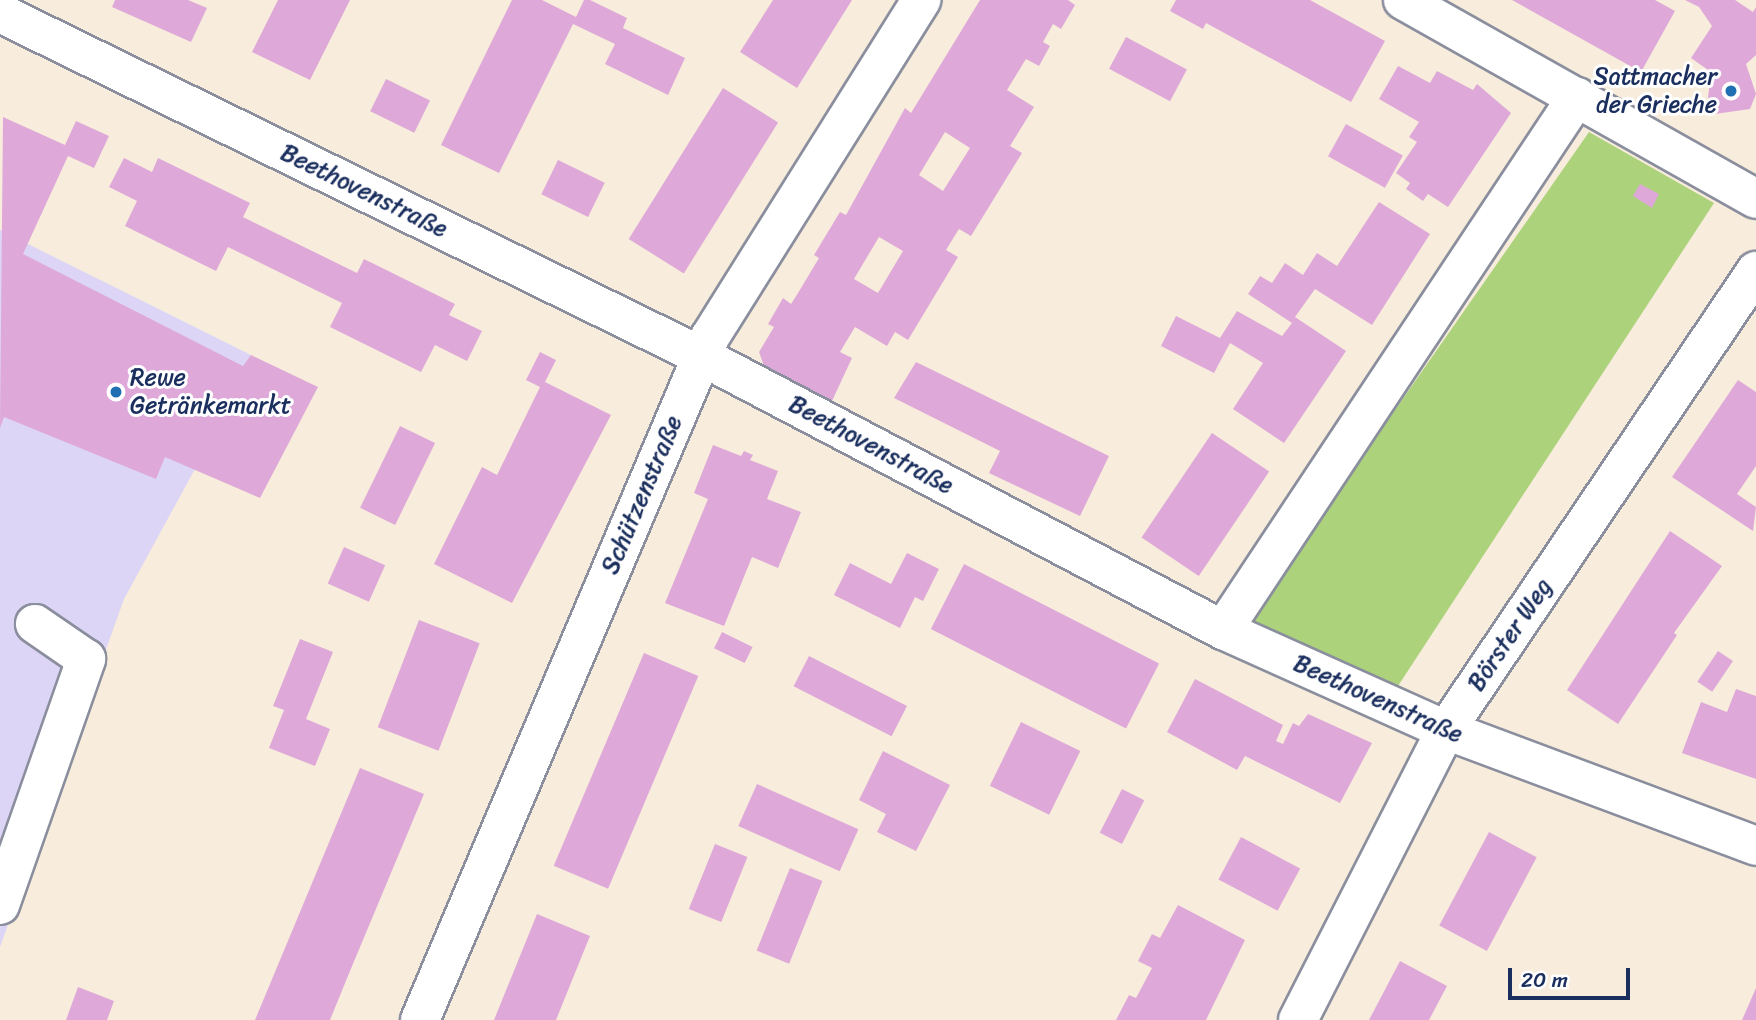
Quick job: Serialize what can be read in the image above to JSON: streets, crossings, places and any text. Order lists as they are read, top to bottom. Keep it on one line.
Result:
{"streets":{"street":["Beethovenstraße","Schützenstraße","Börster Weg"]},"crossings":[["Beethovenstraße","Schützenstraße"],["Beethovenstraße","Börster Weg"]],"places":["Sattmacher der Grieche","Rewe Getränkemarkt"],"scale_bar":"20 m"}
